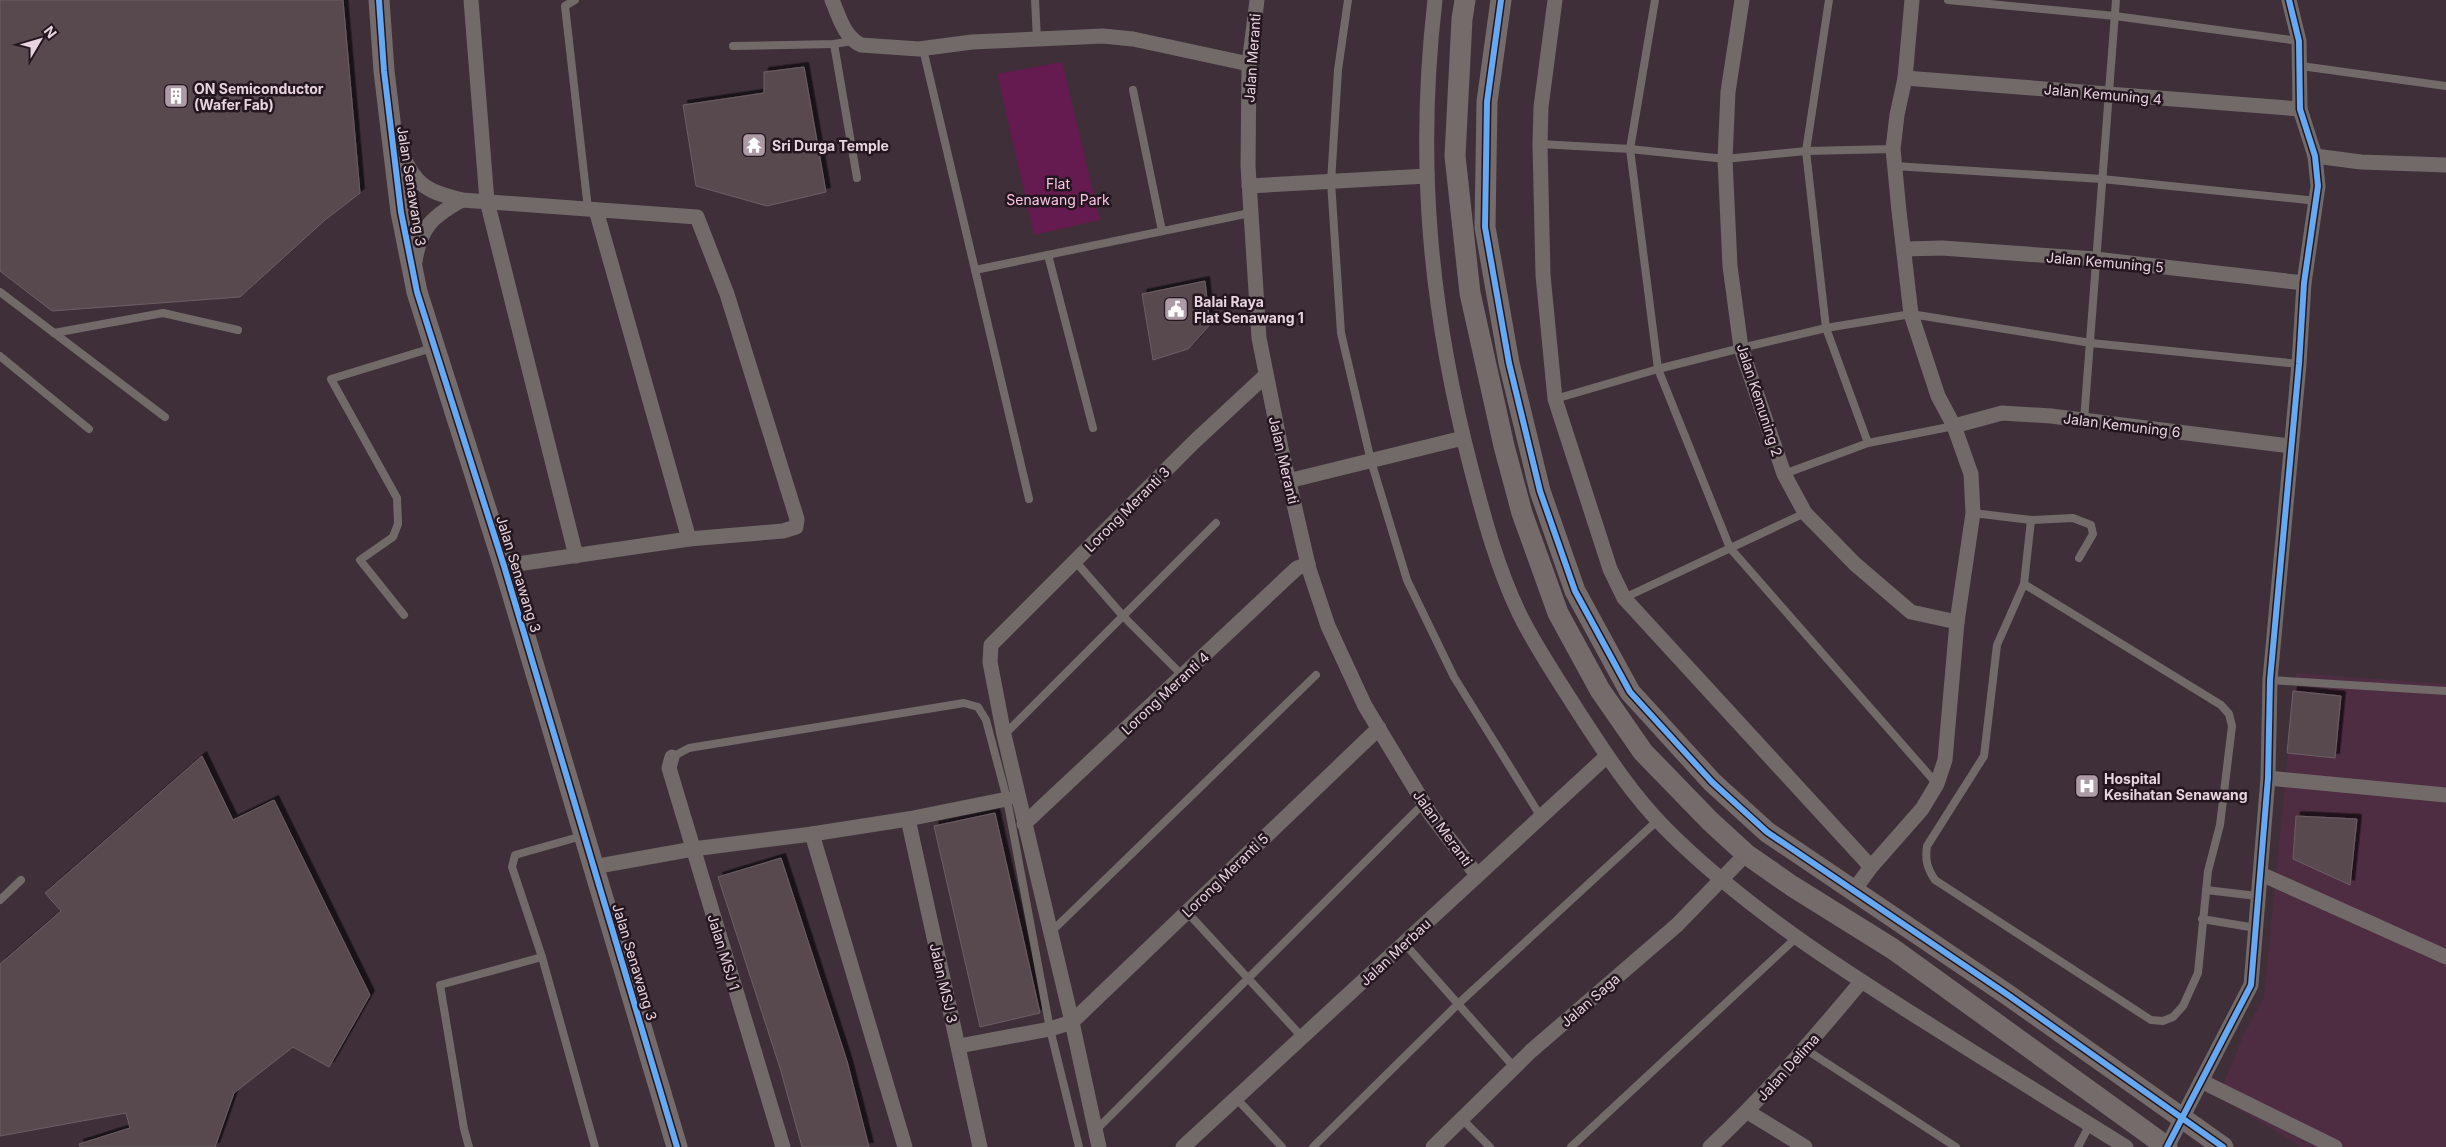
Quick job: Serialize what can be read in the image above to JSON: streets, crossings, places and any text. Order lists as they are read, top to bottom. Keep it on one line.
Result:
{"streets":{"street":["Jalan Meranti","Jalan Kemuning 4","Jalan Senawang 3","Jalan Kemuning 5","Jalan Kemuning 2","Jalan Kemuning 6","Lorong Meranti 3","Lorong Meranti 4","Lorong Meranti 5","Jalan MSJ 1","Jalan Merbau","Jalan MSJ 3","Jalan Saga","Jalan Delima"]},"crossings":[["Jalan Meranti","Lorong Meranti 3"],["Jalan Meranti","Lorong Meranti 4"],["Jalan Meranti","Lorong Meranti 5"],["Jalan Meranti","Jalan Merbau"]],"parks":["Flat Senawang Park"],"places":{"building":["ON Semiconductor (Wafer Fab)"],"temple":["Sri Durga Temple"],"public building":["Balai Raya Flat Senawang 1"],"hospital":["Hospital Kesihatan Senawang"]},"north":"top right"}
